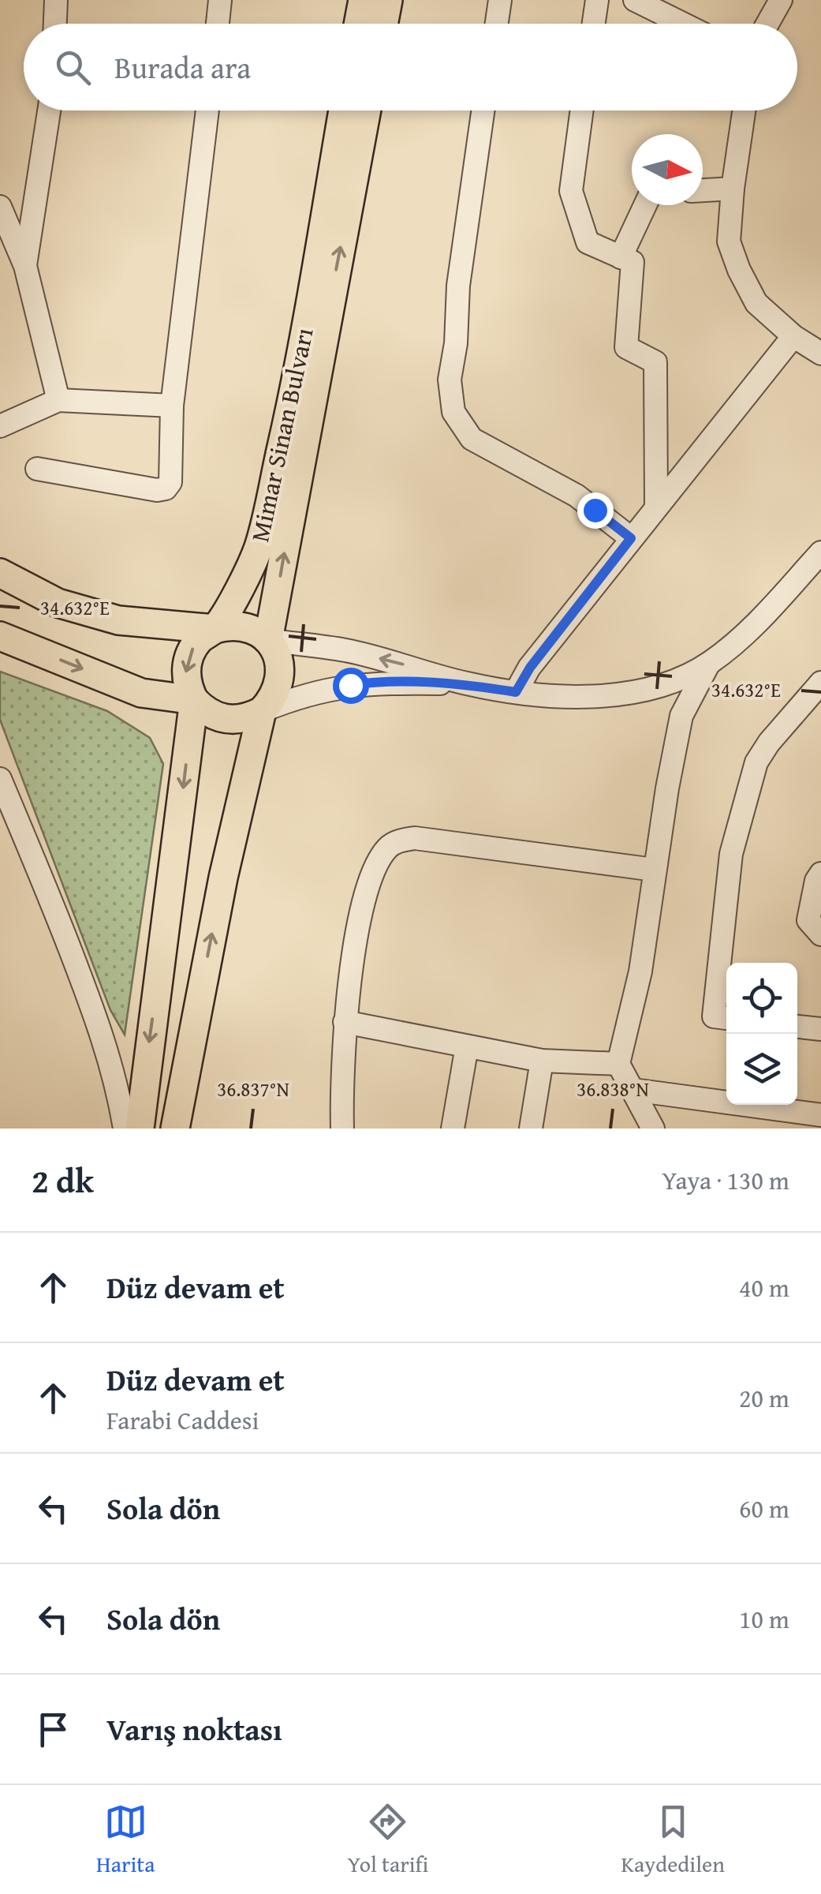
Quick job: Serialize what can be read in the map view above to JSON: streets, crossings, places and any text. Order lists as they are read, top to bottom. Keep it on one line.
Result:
{"streets":{"main road":["Mimar Sinan Bulvarı"]},"north":"right","page":{"search":"Burada ara","heading":["2 dk","Yaya · 130 m"],"list":[["Düz devam et","40 m"],["Düz devam et","Farabi Caddesi","20 m"],["Sola dön","60 m"],["Sola dön","10 m"],"Varış noktası"],"nav":["Harita","Yol tarifi","Kaydedilen"]},"coordinates":["34.632°E","36.837°N","36.838°N"]}
